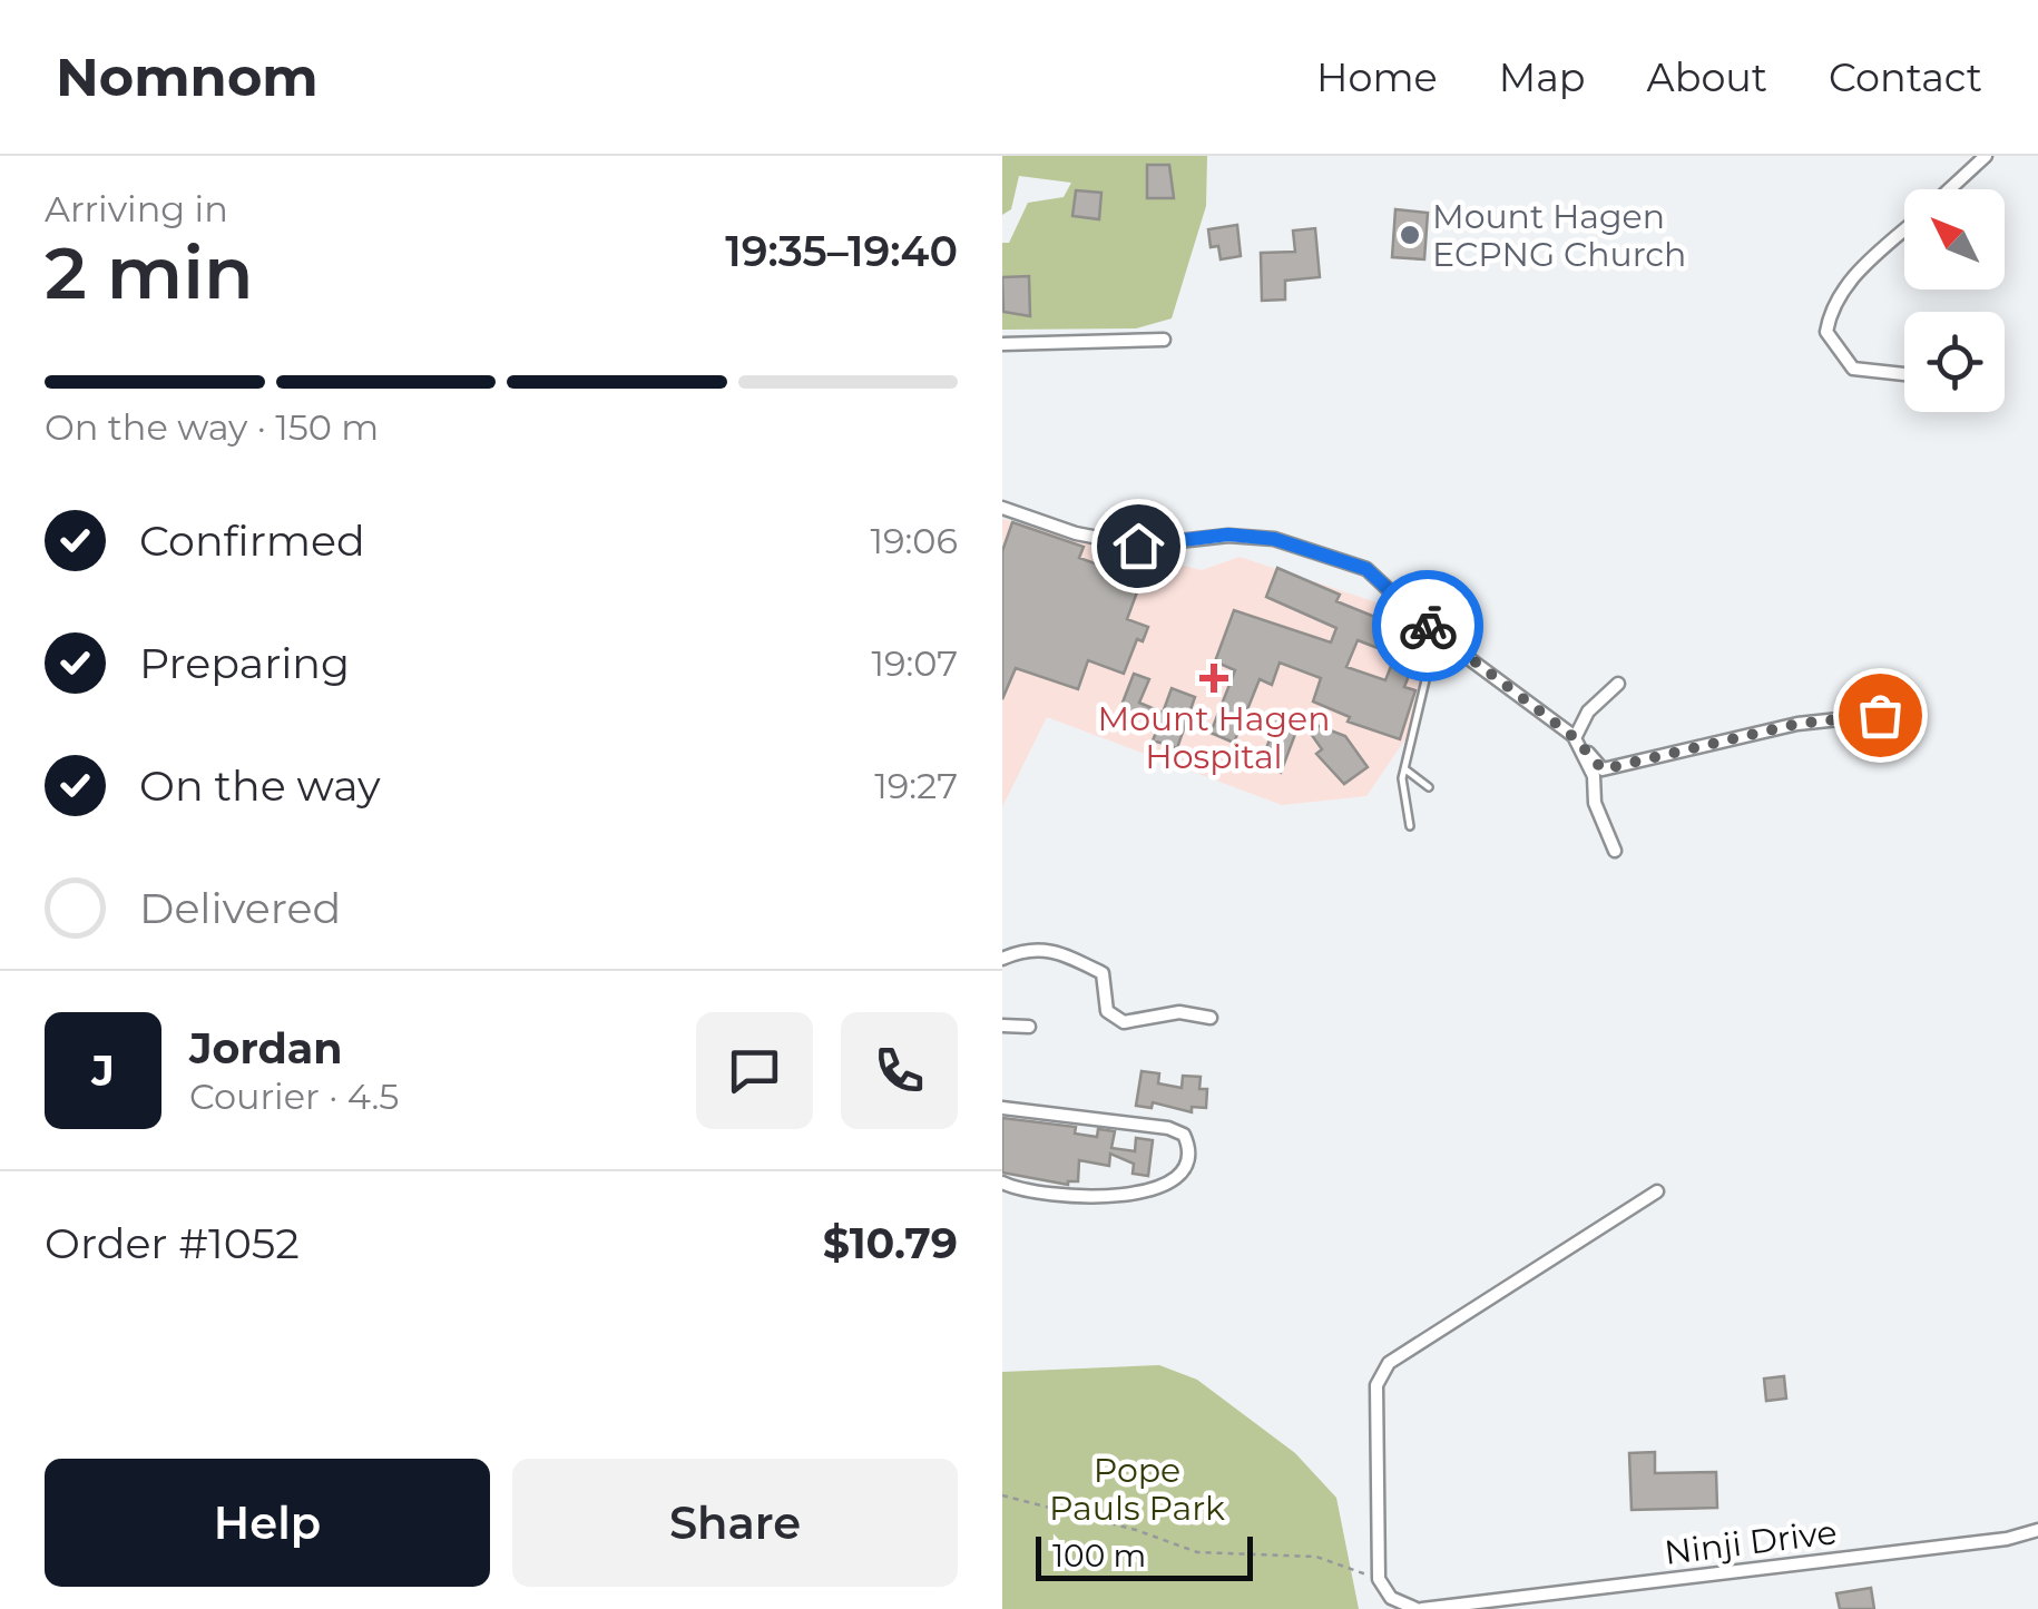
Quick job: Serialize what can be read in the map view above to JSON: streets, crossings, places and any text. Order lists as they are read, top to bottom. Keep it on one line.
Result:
{"streets":{"street":["Ninji Drive"]},"parks":["Pope Pauls Park"],"places":{"other":["Mount Hagen ECPNG Church"],"health":["Mount Hagen Hospital"]},"scale_bar":"100 m","north":"top left","page":{"header":"Nomnom","nav":["Home","Map","About","Contact"],"heading":["2 min","Arriving in","19:35–19:40"],"panel":["Jordan","Courier · 4.5","Order #1052","$10.79"],"bar":"On the way · 150 m","list":[["Confirmed","19:06"],["Preparing","19:07"],["On the way","19:27"],"Delivered"],"round":"J","buttons":["Help","Share"],"scale":"100 m"}}
